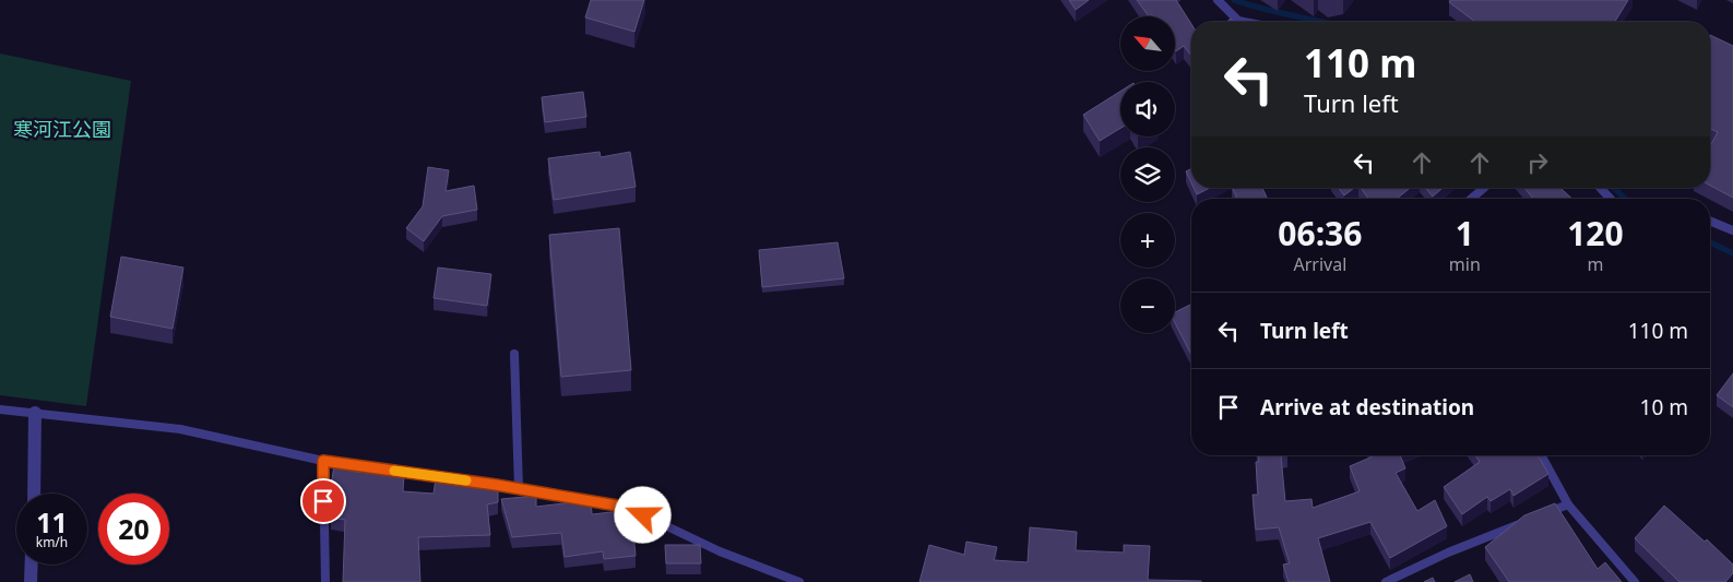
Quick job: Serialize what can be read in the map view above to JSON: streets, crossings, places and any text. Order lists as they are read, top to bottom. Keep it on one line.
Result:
{"parks":["寒河江公園"],"north":"top left","page":{"map_buttons":["+","−"],"turn":["110 m","Turn left"],"eta":["06:36","Arrival","1","min","120","m"],"list":[{"name":"Turn left","value":"110 m"},{"name":"Arrive at destination","value":"10 m"}],"speed":"11 km/h","limit":"20"}}
